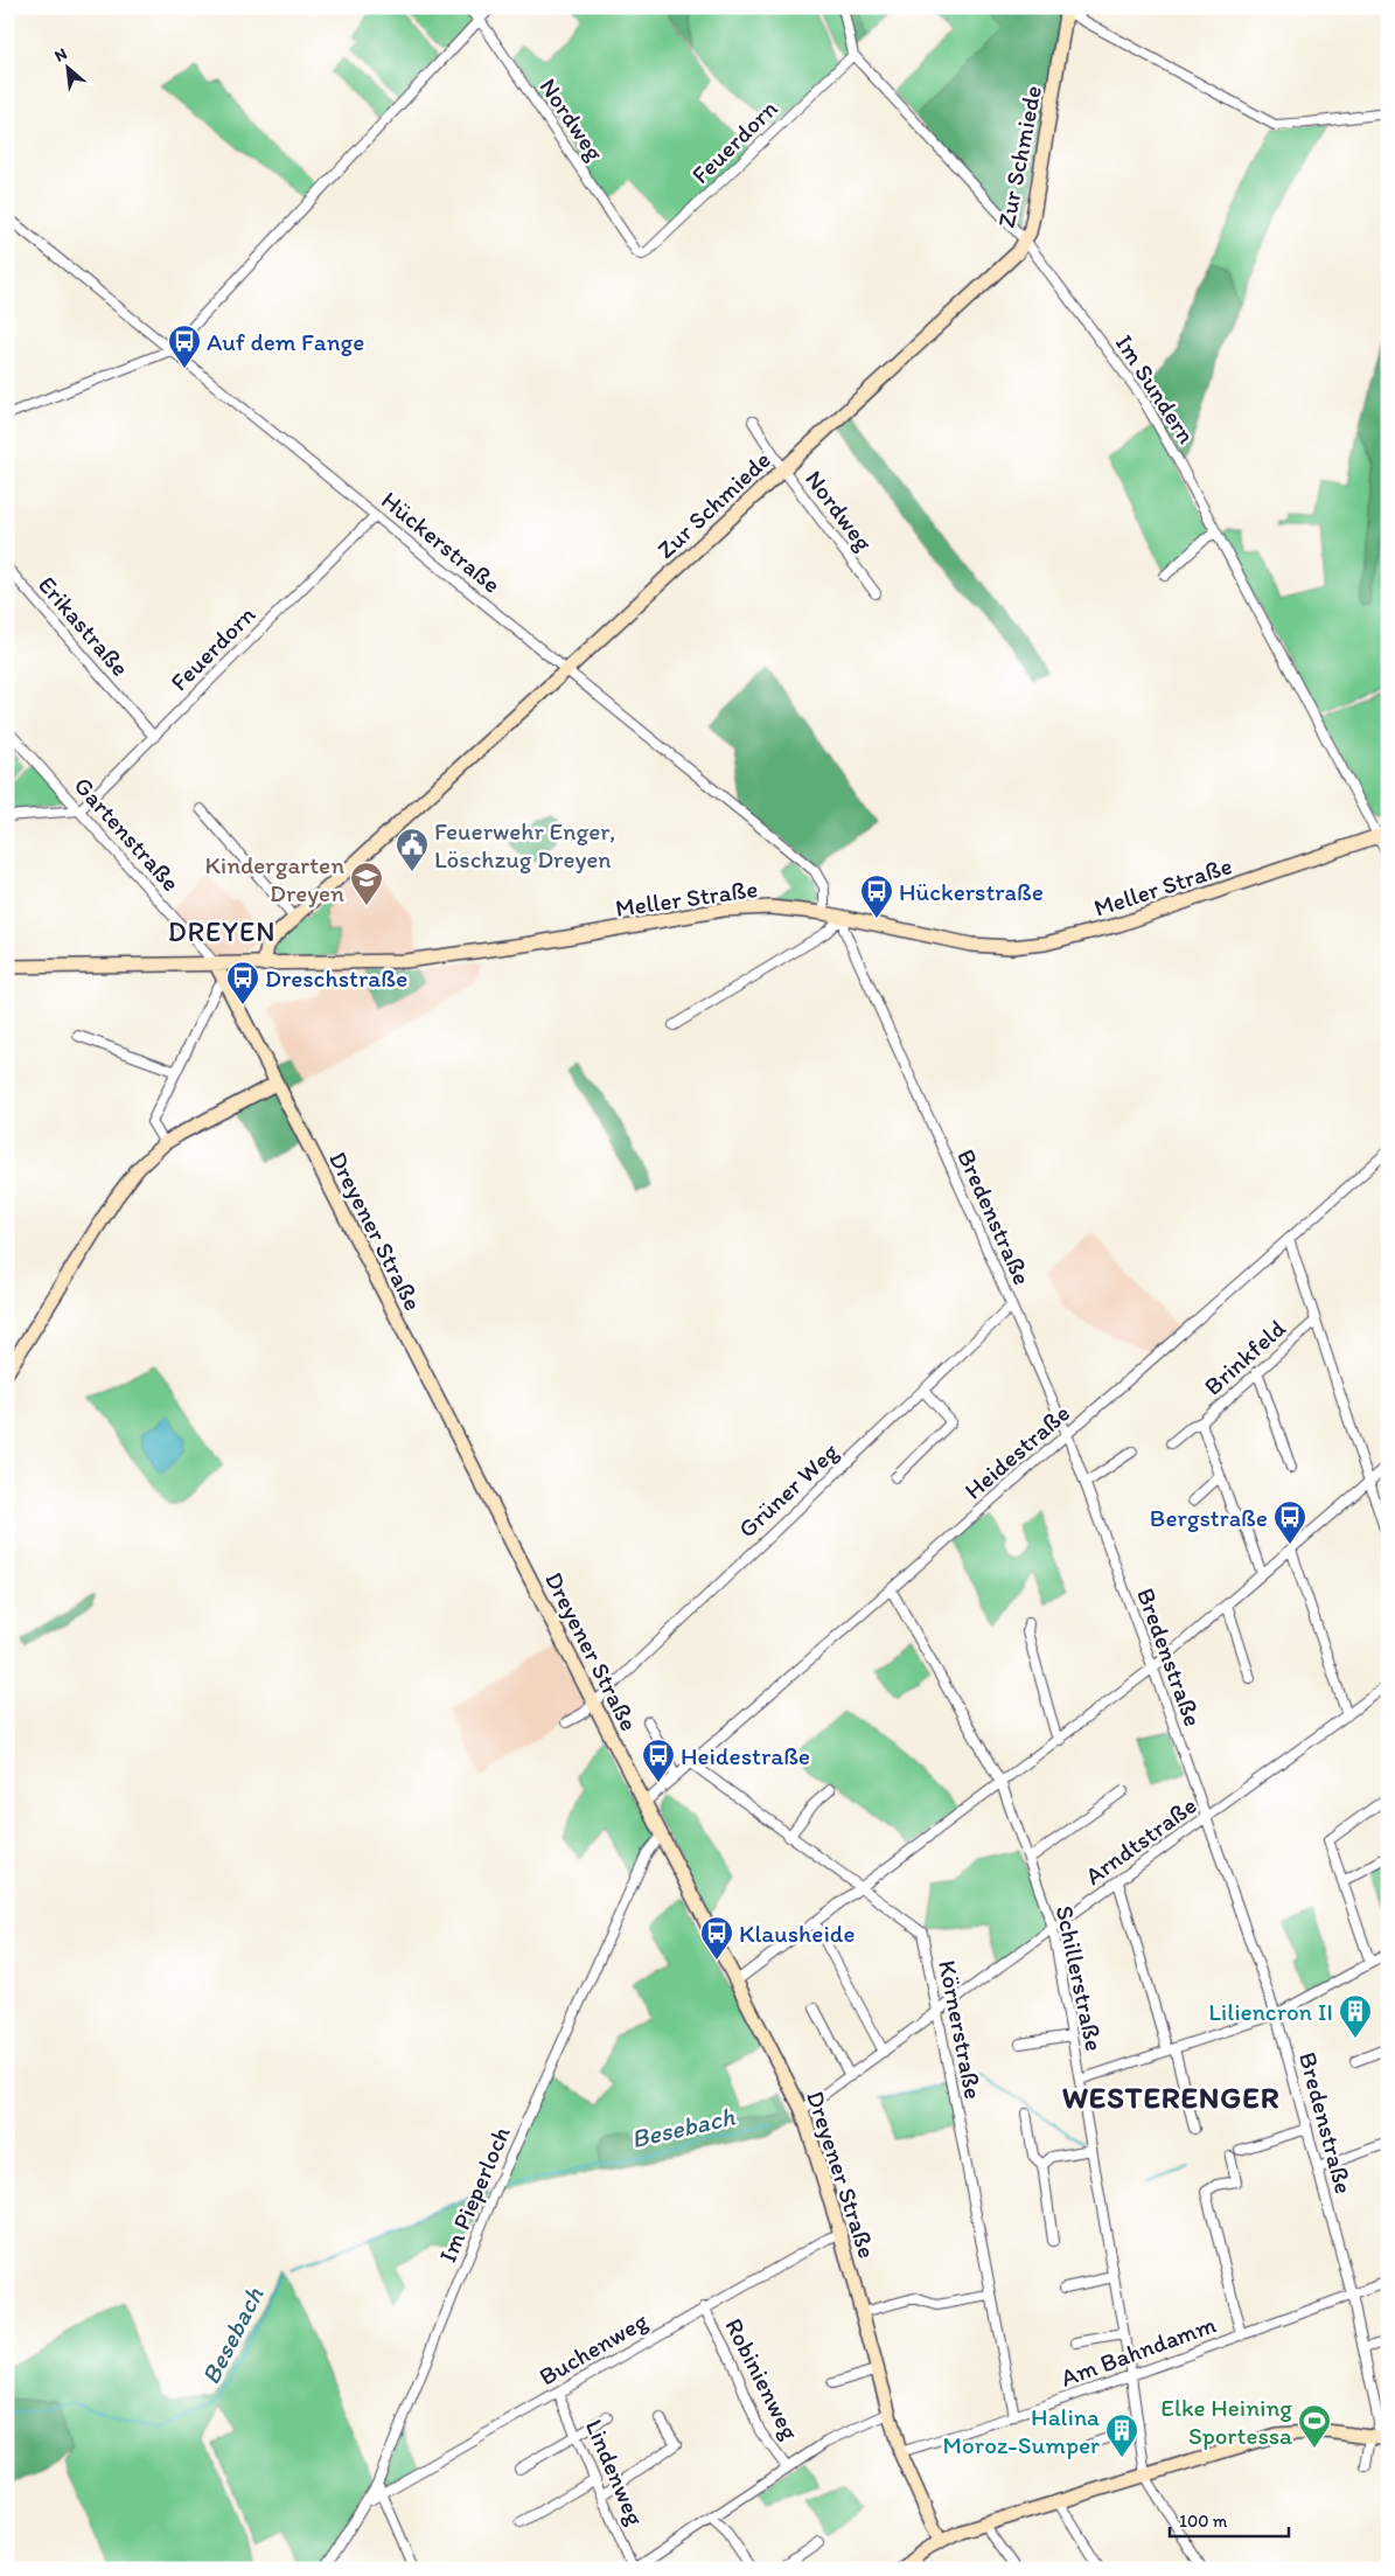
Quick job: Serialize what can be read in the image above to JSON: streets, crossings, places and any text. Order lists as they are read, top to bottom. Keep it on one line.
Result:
{"streets":{"street":["Nordweg","Feuerdorn","Zur Schmiede","Im Sundern","Hückerstraße","Erikastraße","Gartenstraße","Meller Straße","Bredenstraße","Dreyener Straße","Brinkfeld","Heidestraße","Grüner Weg","Arndtstraße","Schillerstraße","Körnerstraße","Im Pieperloch","Buchenweg","Am Bahndamm","Robinienweg","Lindenweg"]},"crossings":[["Nordweg","Feuerdorn"],["Nordweg","Zur Schmiede"],["Feuerdorn","Im Sundern"],["Feuerdorn","Hückerstraße"],["Feuerdorn","Erikastraße"],["Feuerdorn","Gartenstraße"],["Zur Schmiede","Im Sundern"],["Zur Schmiede","Hückerstraße"],["Zur Schmiede","Meller Straße"],["Im Sundern","Meller Straße"],["Hückerstraße","Meller Straße"],["Gartenstraße","Meller Straße"],["Gartenstraße","Dreyener Straße"],["Meller Straße","Bredenstraße"],["Meller Straße","Dreyener Straße"],["Bredenstraße","Heidestraße"],["Bredenstraße","Grüner Weg"],["Bredenstraße","Arndtstraße"],["Bredenstraße","Am Bahndamm"],["Dreyener Straße","Heidestraße"],["Dreyener Straße","Grüner Weg"],["Dreyener Straße","Arndtstraße"],["Dreyener Straße","Im Pieperloch"],["Dreyener Straße","Buchenweg"],["Dreyener Straße","Am Bahndamm"],["Heidestraße","Schillerstraße"],["Heidestraße","Körnerstraße"],["Arndtstraße","Schillerstraße"],["Arndtstraße","Körnerstraße"],["Schillerstraße","Am Bahndamm"],["Körnerstraße","Am Bahndamm"],["Im Pieperloch","Buchenweg"],["Buchenweg","Robinienweg"],["Buchenweg","Lindenweg"]],"districts":["DREYEN","WESTERENGER"],"water":["Besebach"],"places":{"bus stop":["Auf dem Fange","Hückerstraße","Dreschstraße","Bergstraße","Heidestraße","Klausheide"],"public building":["Feuerwehr Enger, Löschzug Dreyen"],"school or university":["Kindergarten Dreyen"],"building":["Liliencron II","Halina Moroz-Sumper"],"sports":["Elke Heining Sportessa"]},"scale_bar":"100 m","north":"top left"}
